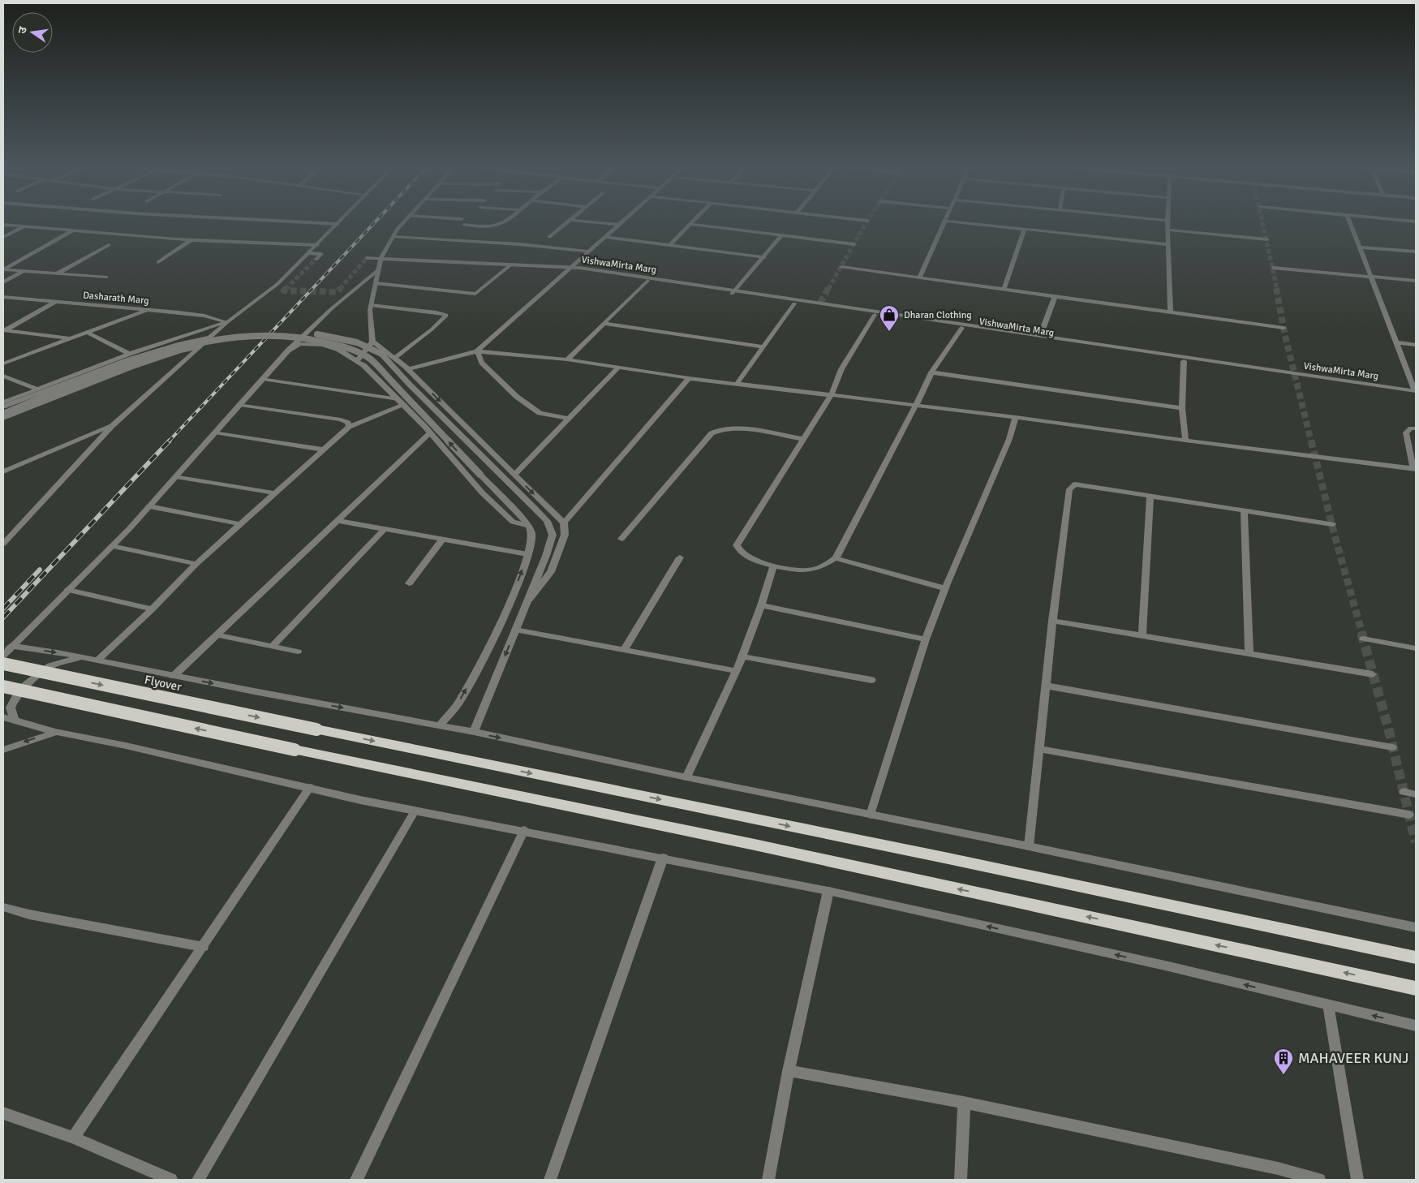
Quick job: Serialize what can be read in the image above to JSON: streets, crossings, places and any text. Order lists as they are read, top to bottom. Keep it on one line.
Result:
{"streets":{"highway":["Flyover"],"street":["VishwaMirta Marg","Dasharath Marg"]},"places":{"shop":["Dharan Clothing"],"building":["MAHAVEER KUNJ"]},"north":"left"}
